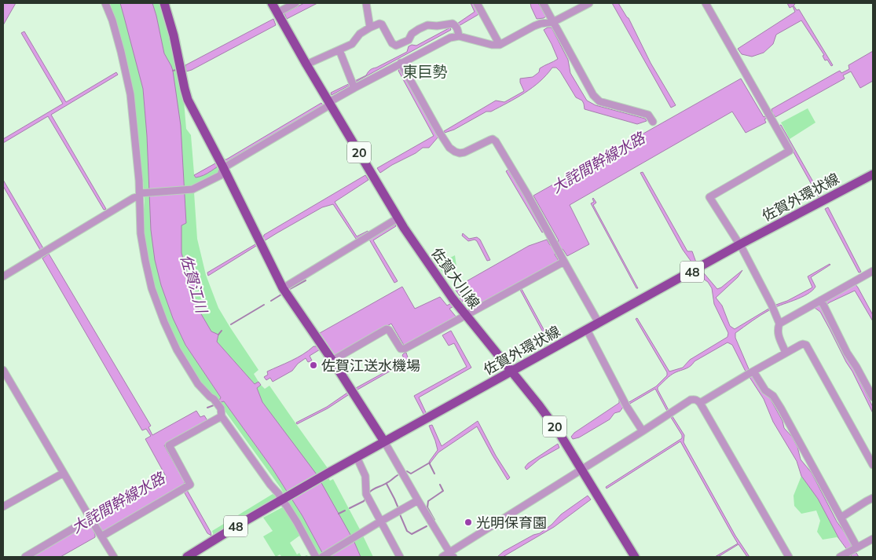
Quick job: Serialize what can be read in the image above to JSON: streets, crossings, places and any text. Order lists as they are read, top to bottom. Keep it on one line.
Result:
{"streets":{"main road":["20","佐賀外環状線","48","佐賀大川線"]},"crossings":[["佐賀外環状線","佐賀大川線"]],"districts":["東巨勢"],"water":["大詫間幹線水路","佐賀江川"],"places":["佐賀江送水機場","光明保育園"]}
